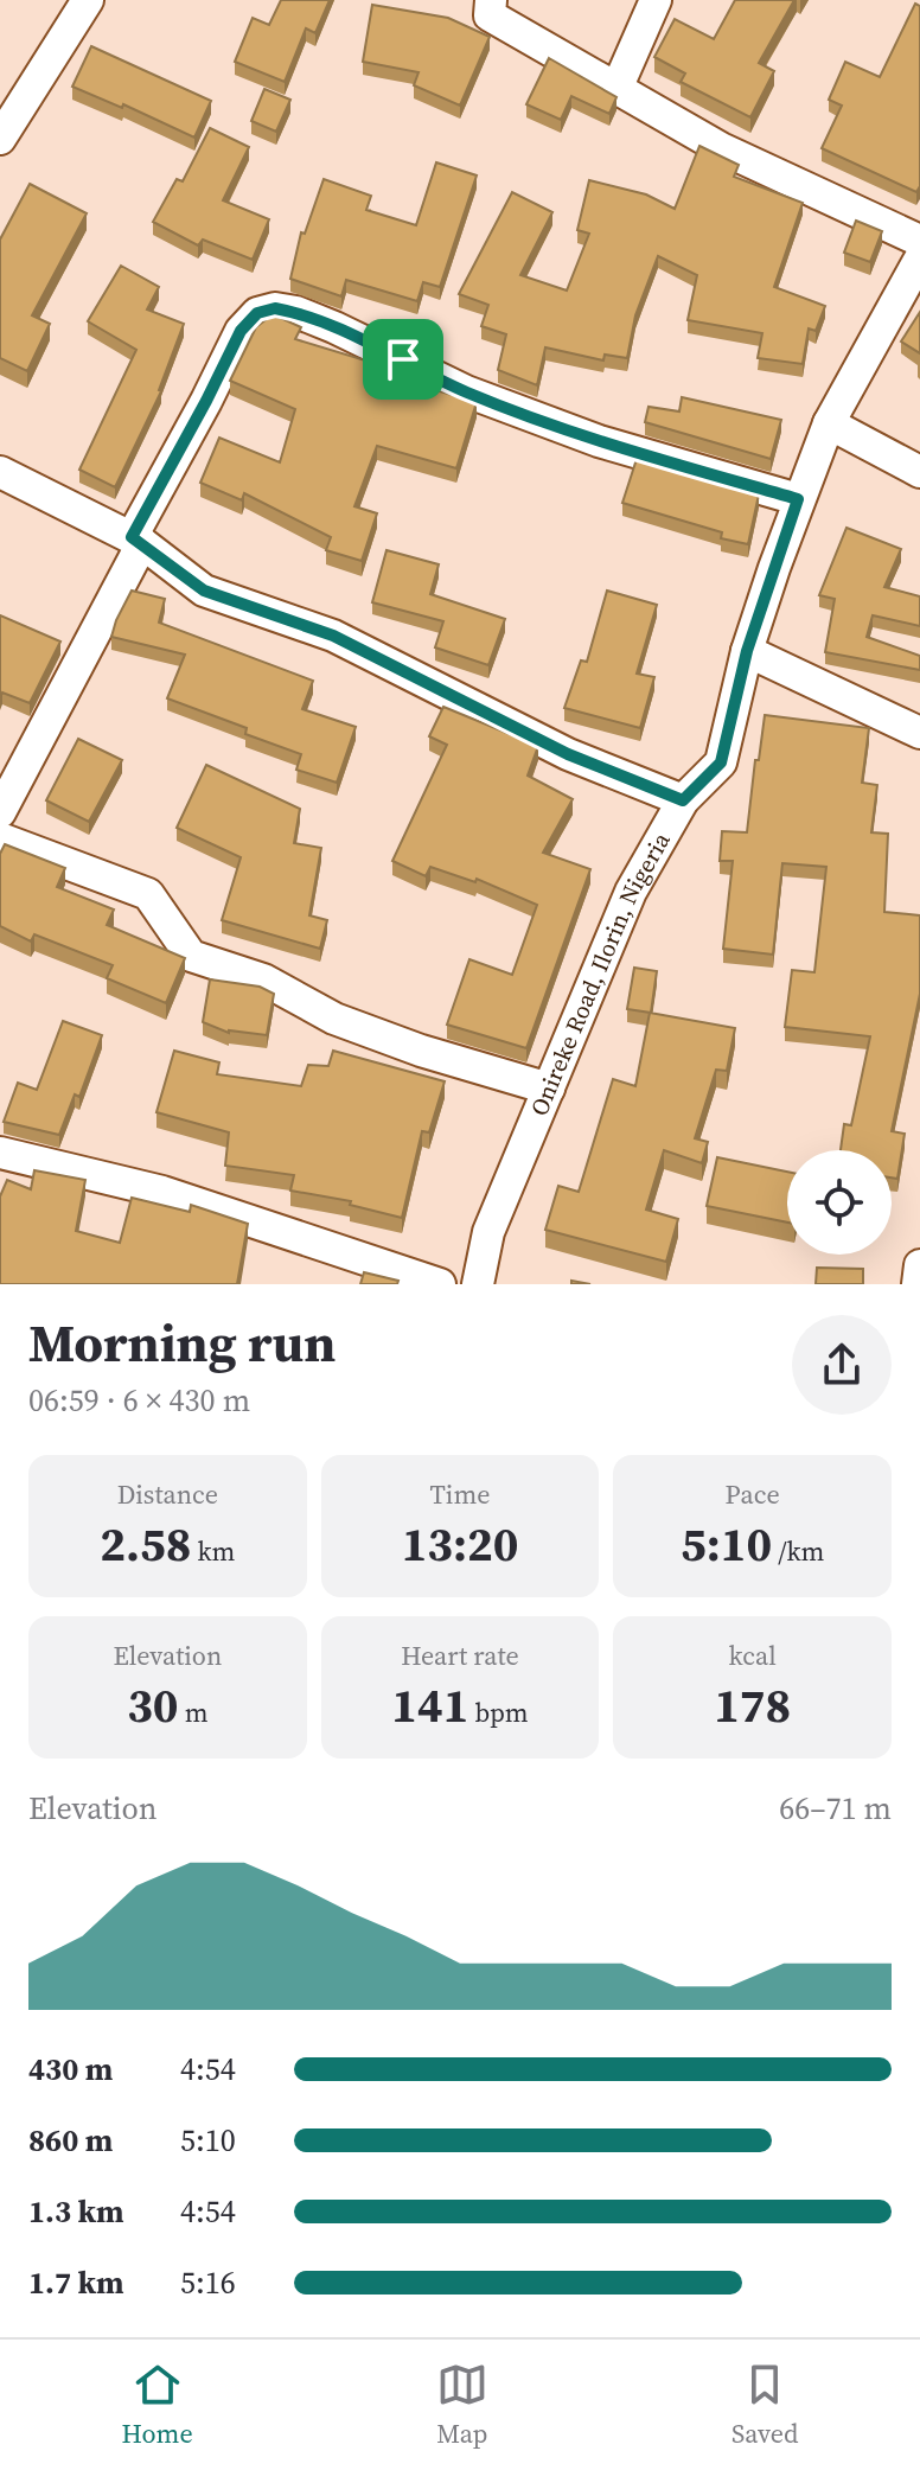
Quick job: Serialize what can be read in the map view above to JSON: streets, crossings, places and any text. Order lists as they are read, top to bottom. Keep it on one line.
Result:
{"streets":{"street":["Onireke Road, Ilorin, Nigeria"]},"page":{"heading":["Morning run","06:59 · 6 × 430 m"],"stats":[["Distance","2.58 km"],["Time","13:20"],["Pace","5:10 /km"],["Elevation","30 m"],["Heart rate","141 bpm"],["kcal","178"]],"chart":["Elevation","66–71 m"],"list":[{"name":"430 m","note":"4:54"},{"name":"860 m","note":"5:10"},{"name":"1.3 km","note":"4:54"},{"name":"1.7 km","note":"5:16"}],"tabs":["Home","Map","Saved"]}}
